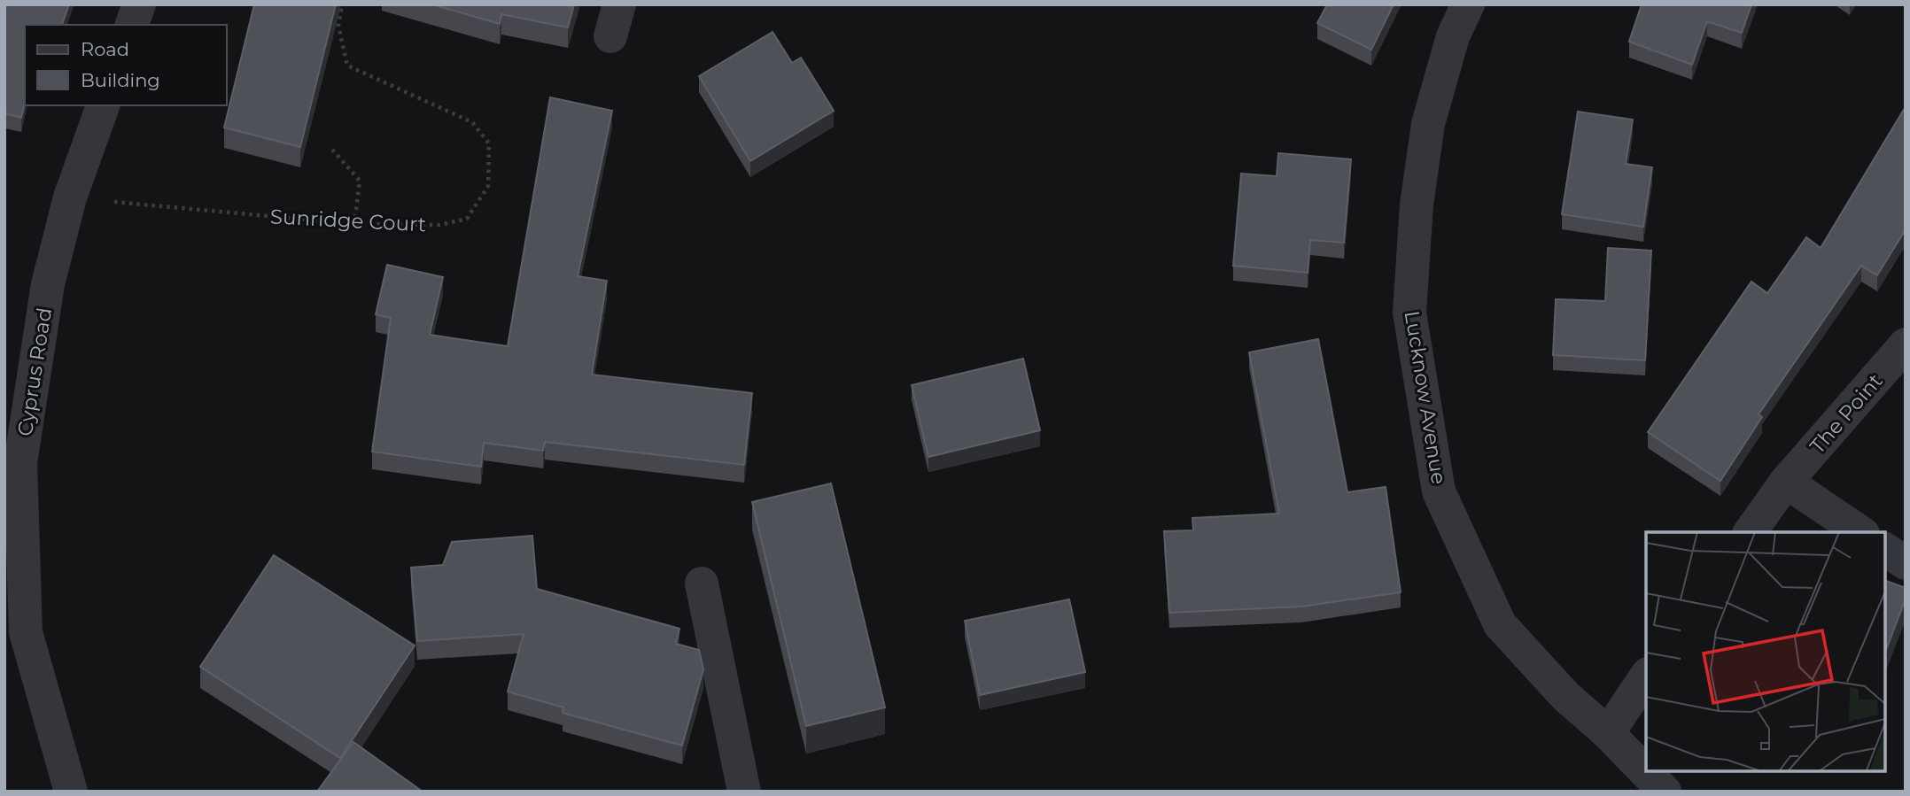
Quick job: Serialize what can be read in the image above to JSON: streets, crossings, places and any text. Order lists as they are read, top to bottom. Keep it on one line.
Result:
{"streets":{"street":["Cyprus Road","Lucknow Avenue","The Point"],"path":["Sunridge Court"]},"crossings":[["Sunridge Court","Cyprus Road"]],"legend":["Road","Building"]}
